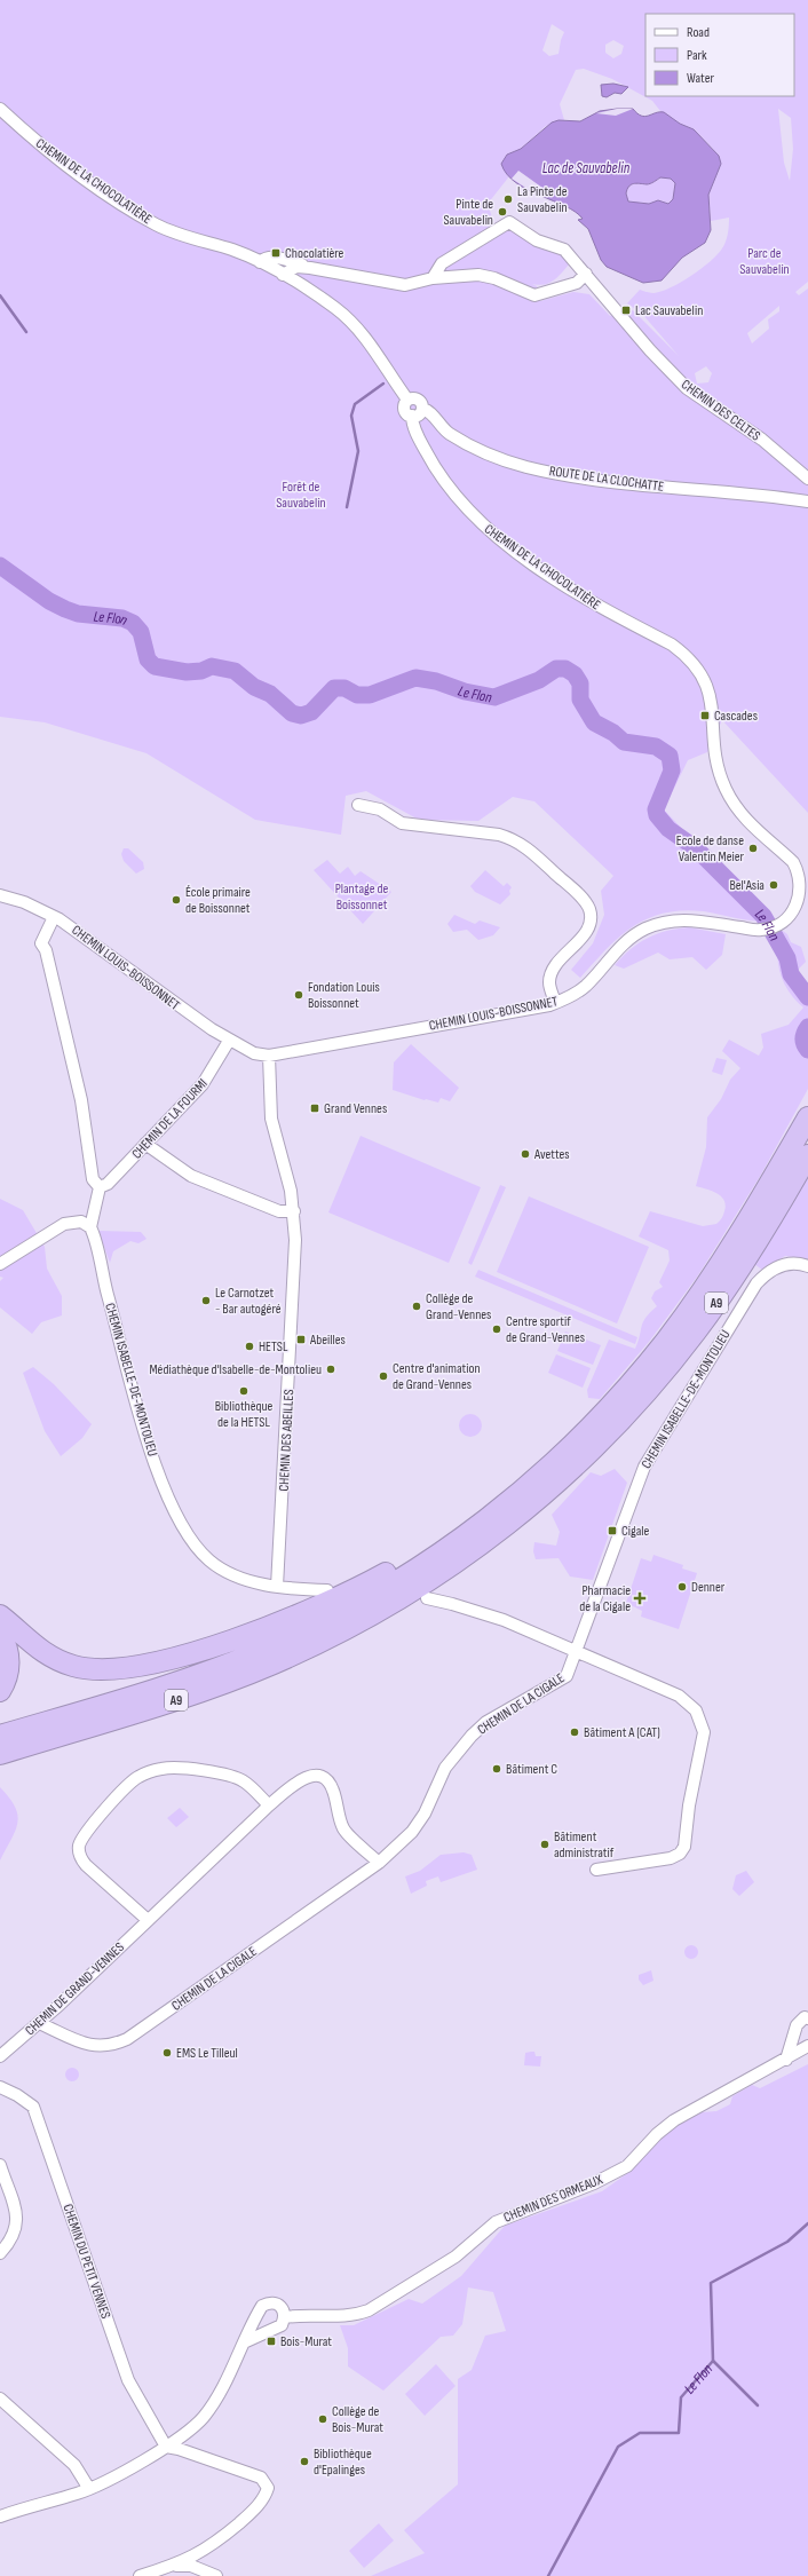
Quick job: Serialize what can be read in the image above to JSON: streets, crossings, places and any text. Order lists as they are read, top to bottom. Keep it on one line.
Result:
{"streets":{"highway":["A9"],"street":["CHEMIN DE LA CHOCOLATIÈRE","CHEMIN DES CELTES","ROUTE DE LA CLOCHATTE","CHEMIN LOUIS-BOISSONNET","CHEMIN DE LA FOURMI","CHEMIN ISABELLE-DE-MONTOLIEU","CHEMIN DES ABEILLES","CHEMIN DE LA CIGALE","CHEMIN DE GRAND-VENNES","CHEMIN DES ORMEAUX","CHEMIN DU PETIT VENNES"]},"crossings":[["CHEMIN DE LA CHOCOLATIÈRE","ROUTE DE LA CLOCHATTE"],["CHEMIN DE LA CHOCOLATIÈRE","CHEMIN LOUIS-BOISSONNET"],["CHEMIN LOUIS-BOISSONNET","CHEMIN DE LA FOURMI"],["CHEMIN LOUIS-BOISSONNET","CHEMIN DES ABEILLES"],["CHEMIN DE LA FOURMI","CHEMIN ISABELLE-DE-MONTOLIEU"],["CHEMIN ISABELLE-DE-MONTOLIEU","CHEMIN DES ABEILLES"],["CHEMIN ISABELLE-DE-MONTOLIEU","CHEMIN DE LA CIGALE"],["CHEMIN DE LA CIGALE","CHEMIN DE GRAND-VENNES"]],"water":["Lac de Sauvabelin","Le Flon"],"parks":["Parc de Sauvabelin","Forêt de Sauvabelin","Plantage de Boissonnet"],"places":{"other":["La Pinte de Sauvabelin","Pinte de Sauvabelin","Ecole de danse Valentin Meier","Bel'Asia","École primaire de Boissonnet","Fondation Louis Boissonnet","Avettes","Le Carnotzet - Bar autogéré","Collège de Grand-Vennes","Centre sportif de Grand-Vennes","HETSL","Médiathèque d'Isabelle-de-Montolieu","Centre d'animation de Grand-Vennes","Bibliothèque de la HETSL","Denner","Bâtiment A (CAT)","Bâtiment C","Bâtiment administratif","EMS Le Tilleul","Collège de Bois-Murat","Bibliothèque d'Epalinges"],"transit":["Chocolatière","Lac Sauvabelin","Cascades","Grand Vennes","Abeilles","Cigale","Bois-Murat"],"health":["Pharmacie de la Cigale"]},"legend":["Road","Park","Water"]}
